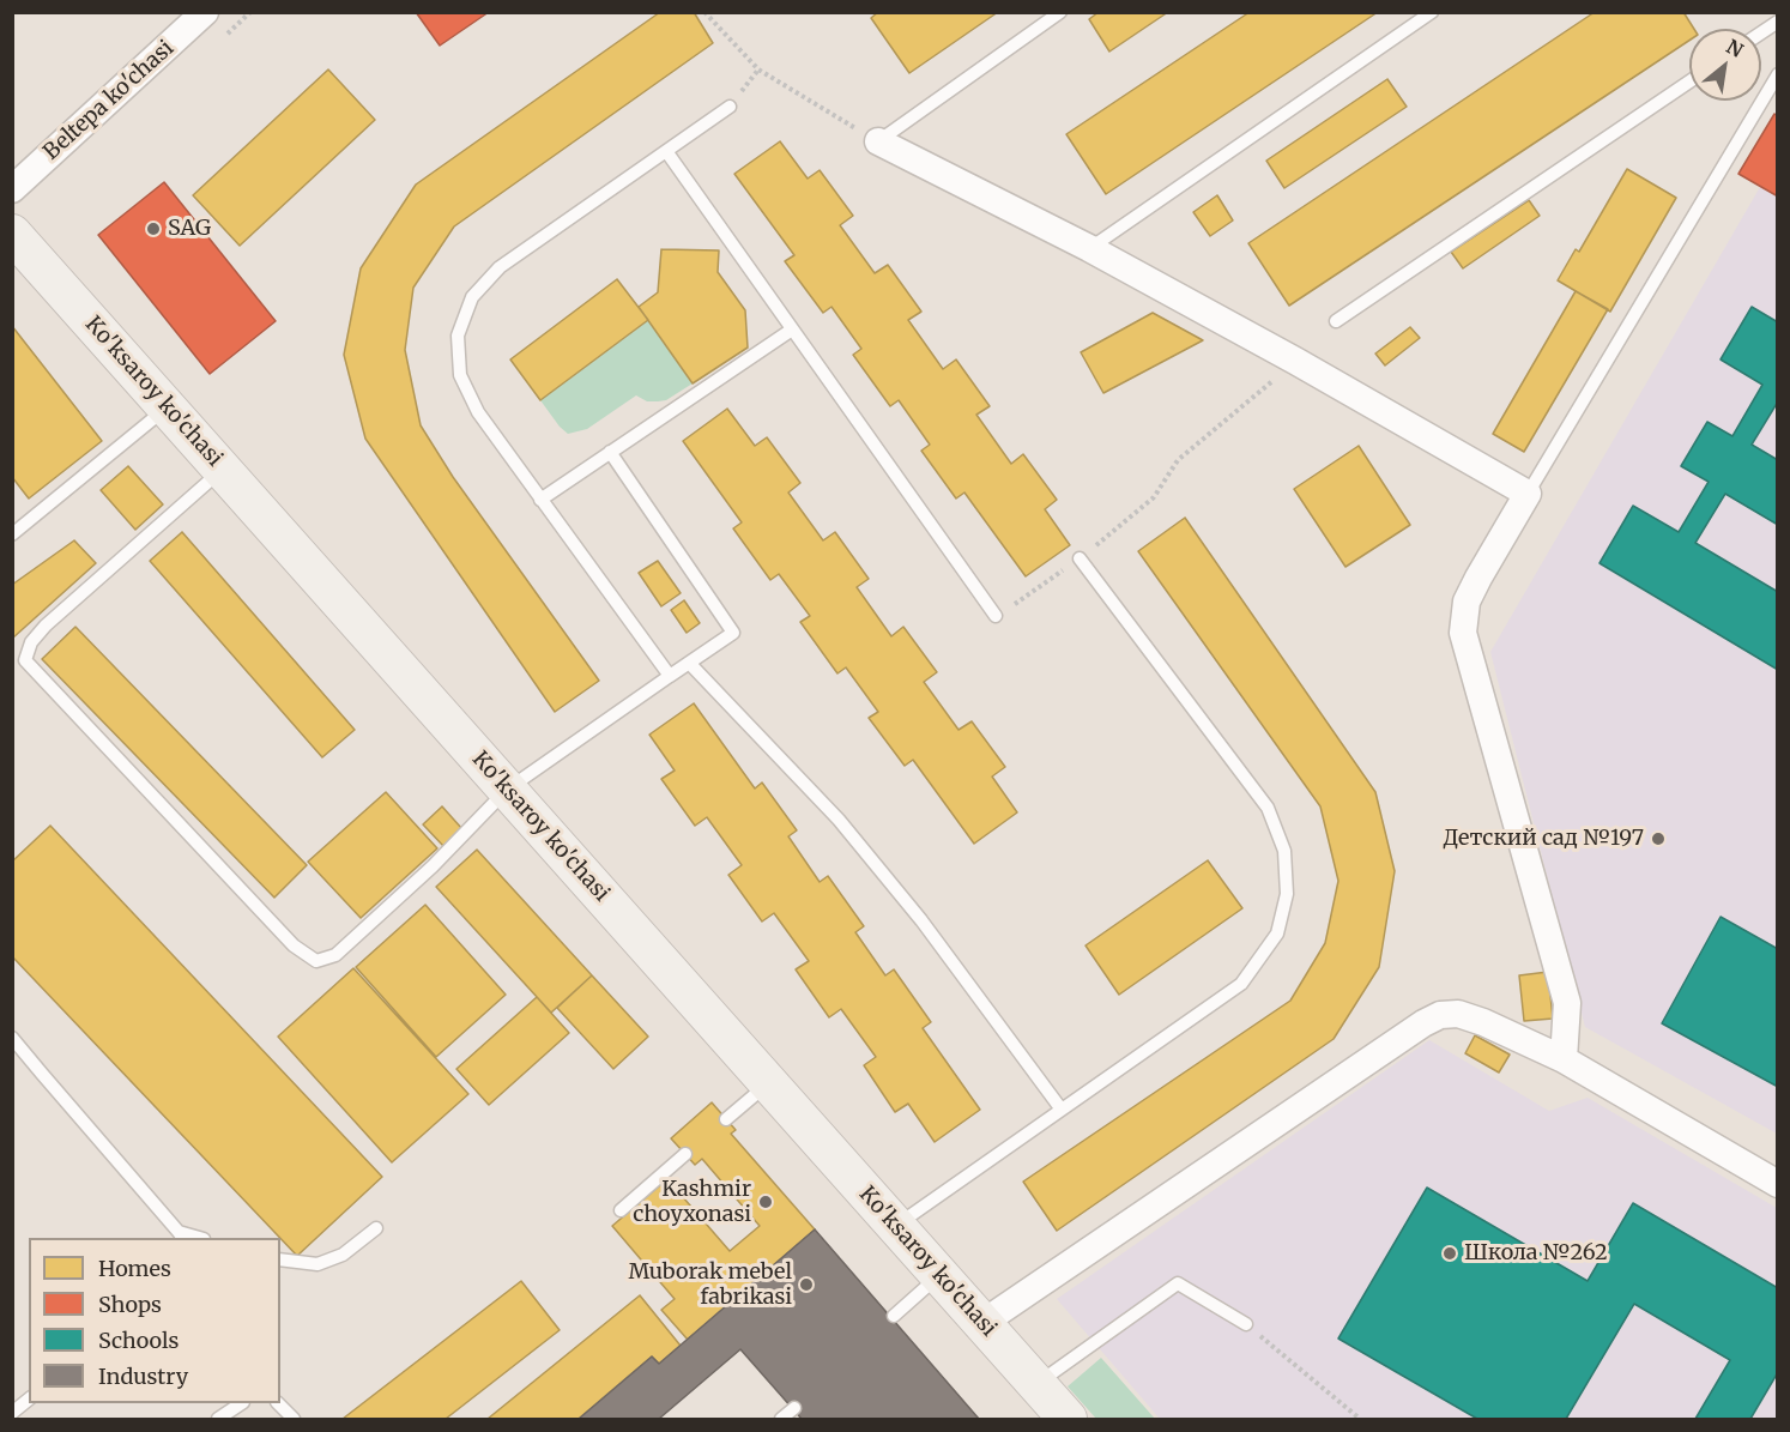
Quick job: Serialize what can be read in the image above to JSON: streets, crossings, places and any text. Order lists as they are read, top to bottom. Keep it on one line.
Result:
{"streets":{"street":["Beltepa ko'chasi","Ko'ksaroy ko'chasi"]},"places":["SAG","Детский сад №197","Kashmir choyxonasi","Школа №262","Muborak mebel fabrikasi"],"legend":["Homes","Shops","Schools","Industry"],"north":"top right"}
